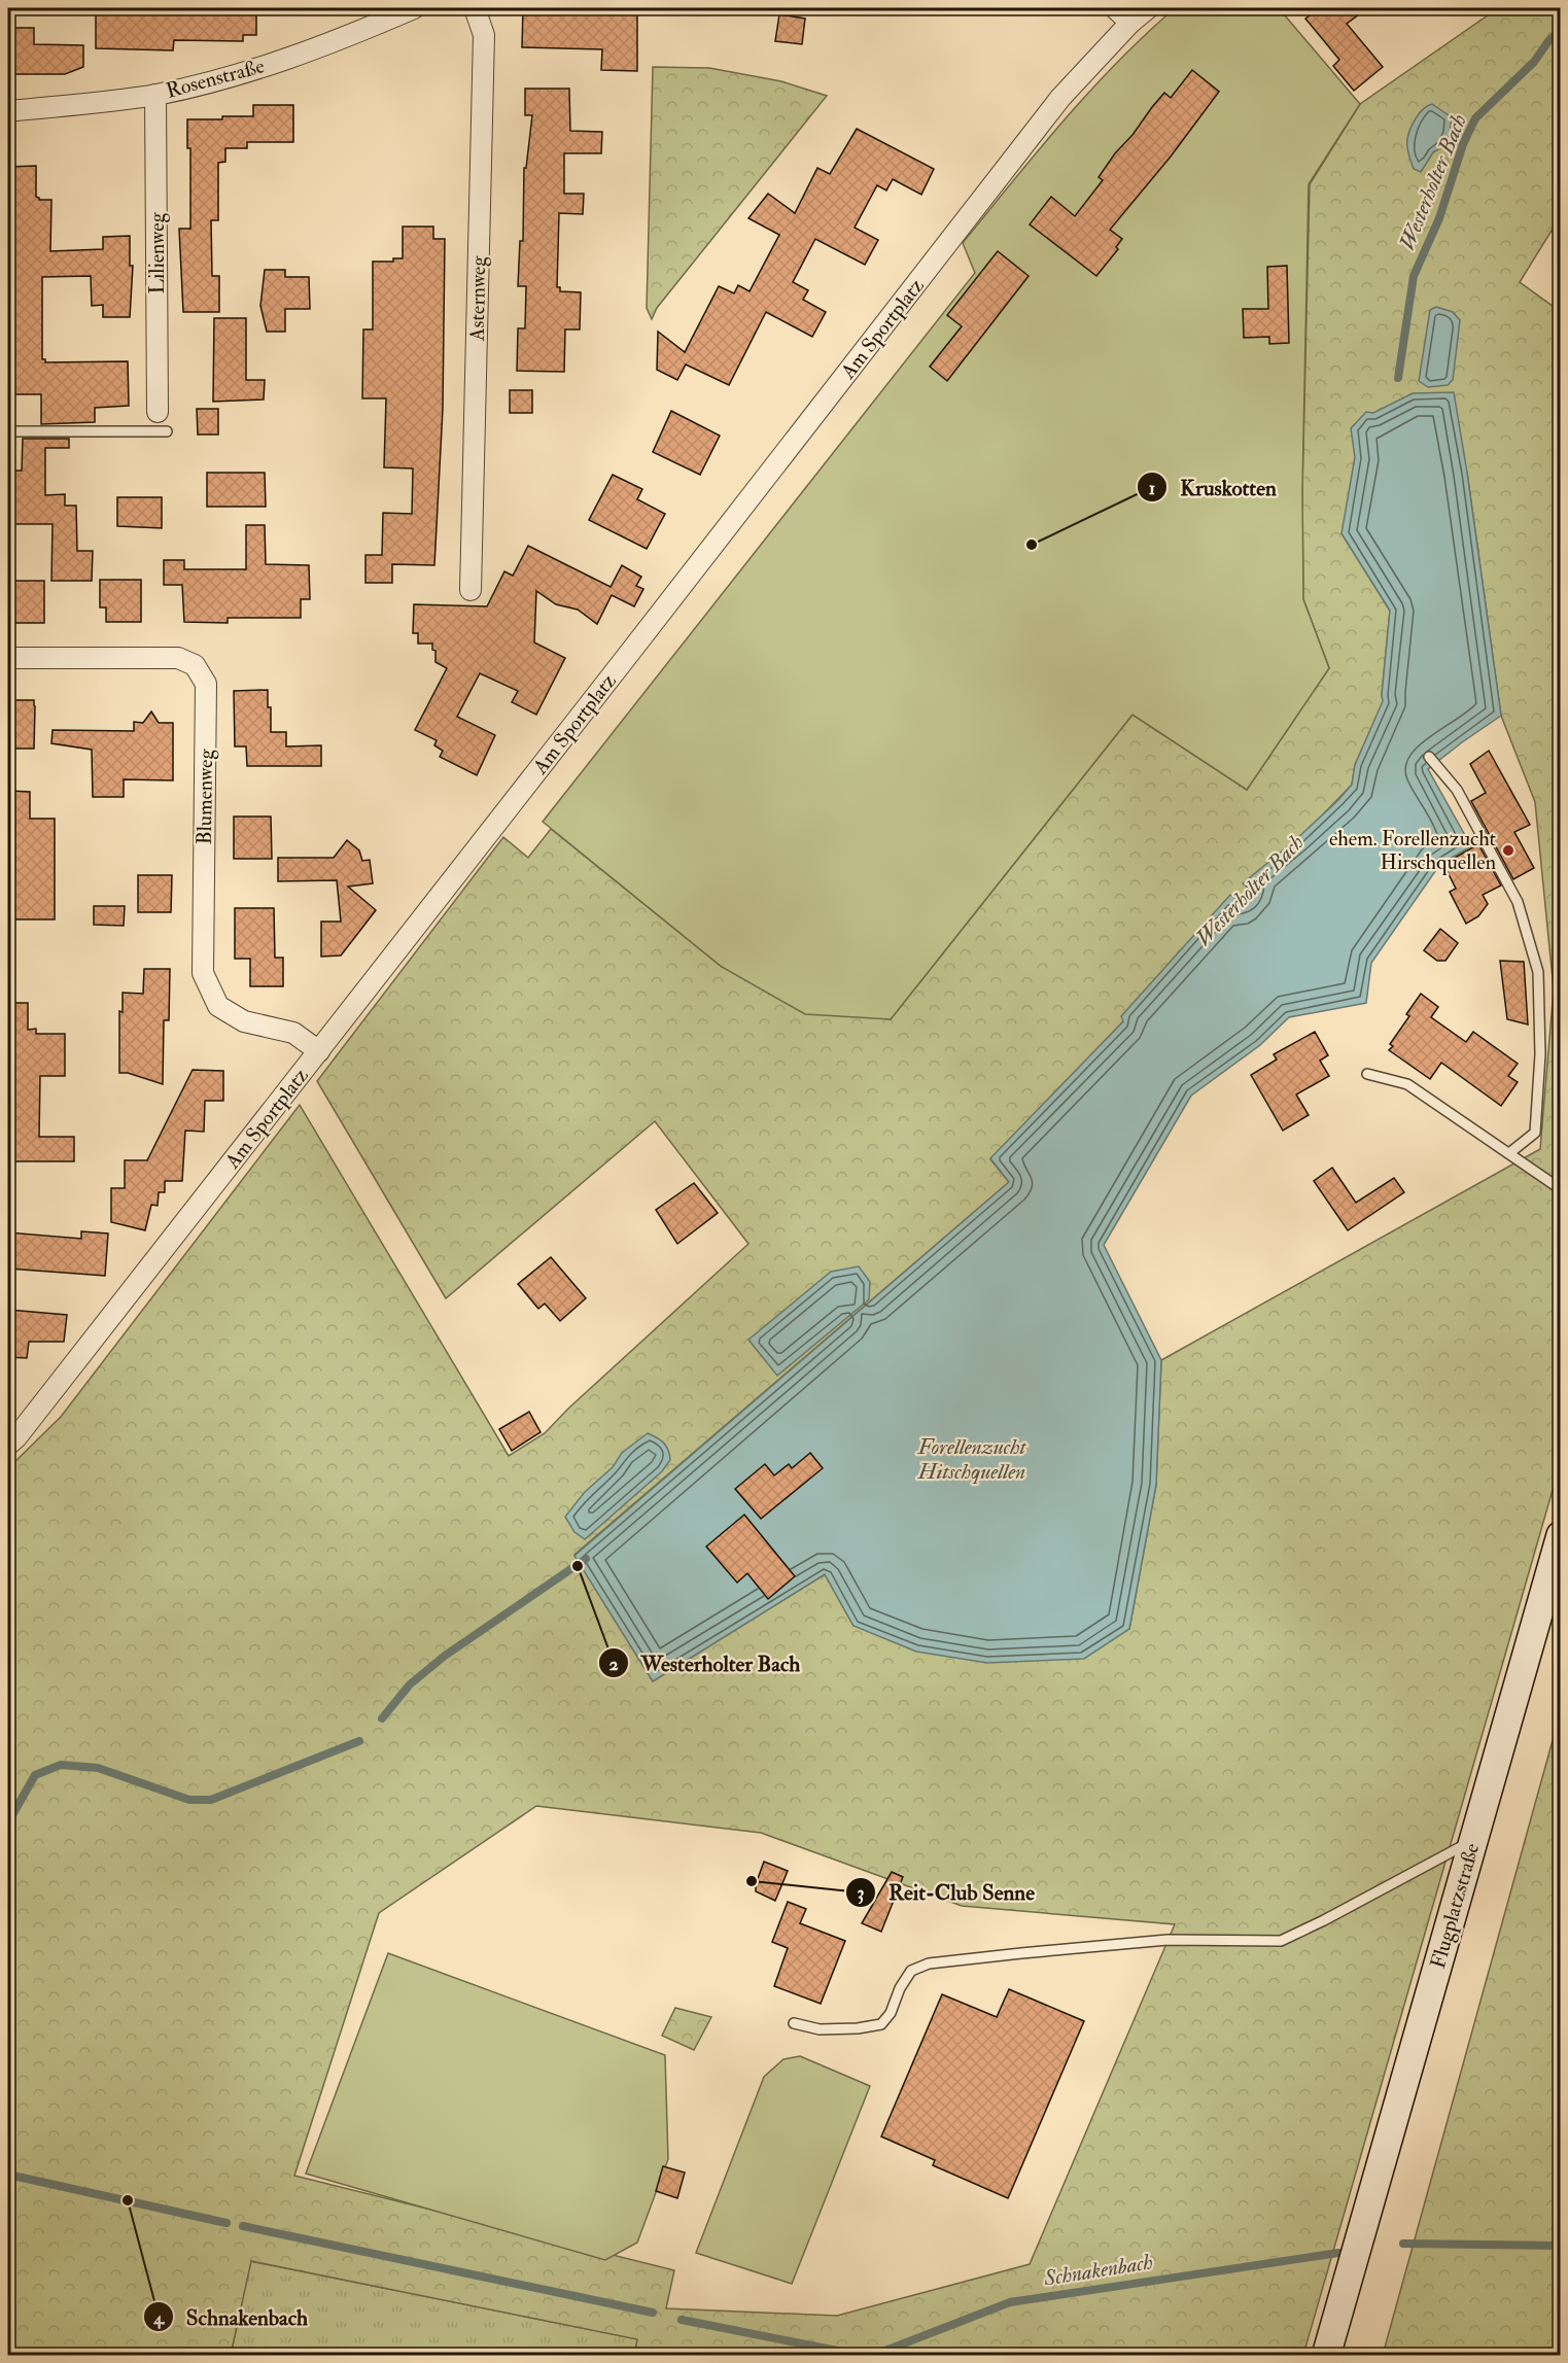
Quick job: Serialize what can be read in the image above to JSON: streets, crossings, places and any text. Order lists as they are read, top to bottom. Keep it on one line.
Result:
{"streets":{"street":["Rosenstraße","Lilienweg","Asternweg","Am Sportplatz","Blumenweg","Flugplatzstraße"]},"crossings":[["Rosenstraße","Lilienweg"],["Am Sportplatz","Blumenweg"]],"water":["Westerholter Bach","Forellenzucht Hitschquellen","Schnakenbach"],"places":["Kruskotten","ehem. Forellenzucht Hirschquellen","Westerholter Bach","Reit-Club Senne","Schnakenbach"]}
